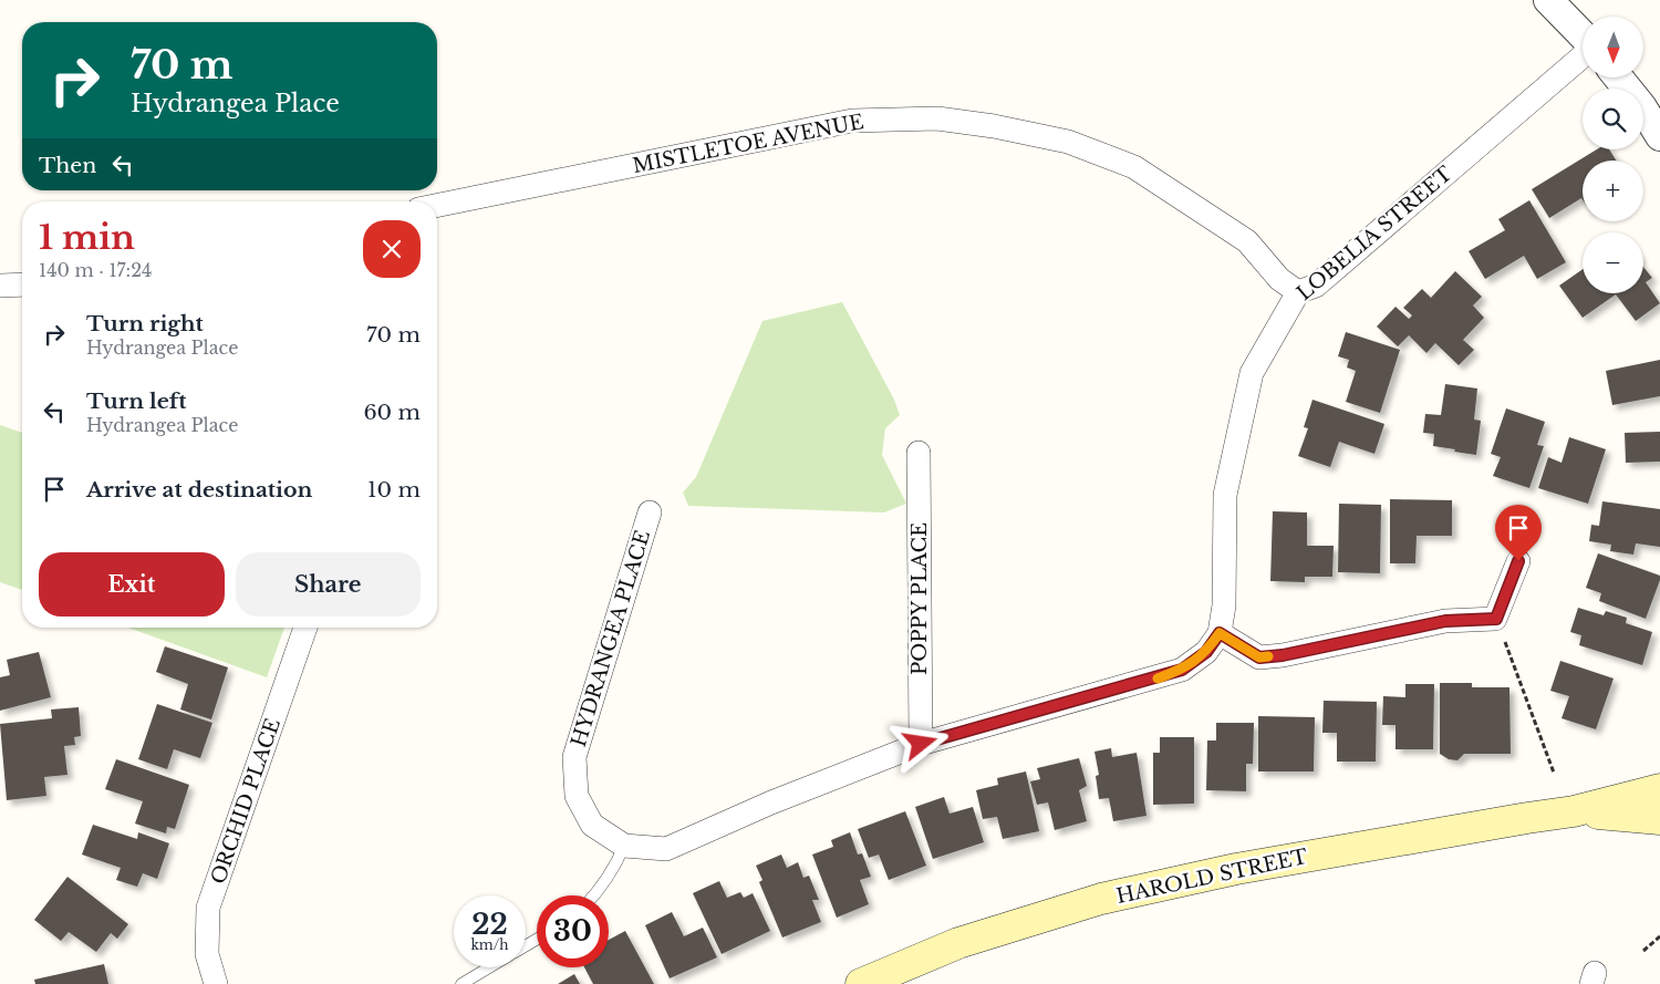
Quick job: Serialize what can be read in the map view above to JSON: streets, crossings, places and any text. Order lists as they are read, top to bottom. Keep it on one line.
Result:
{"streets":{"main road":["HAROLD STREET"],"street":["MISTLETOE AVENUE","LOBELIA STREET","POPPY PLACE","HYDRANGEA PLACE","ORCHID PLACE"]},"crossings":[["MISTLETOE AVENUE","LOBELIA STREET"],["LOBELIA STREET","HYDRANGEA PLACE"],["POPPY PLACE","HYDRANGEA PLACE"]],"north":"bottom","page":{"map_buttons":["+","−"],"turn":["70 m","Hydrangea Place"],"then":"Then","heading":["1 min","140 m · 17:24"],"list":[{"name":"Turn right","note":"Hydrangea Place","value":"70 m"},{"name":"Turn left","note":"Hydrangea Place","value":"60 m"},{"name":"Arrive at destination","value":"10 m"}],"buttons":["Exit","Share"],"speed":"22 km/h","limit":"30"}}
